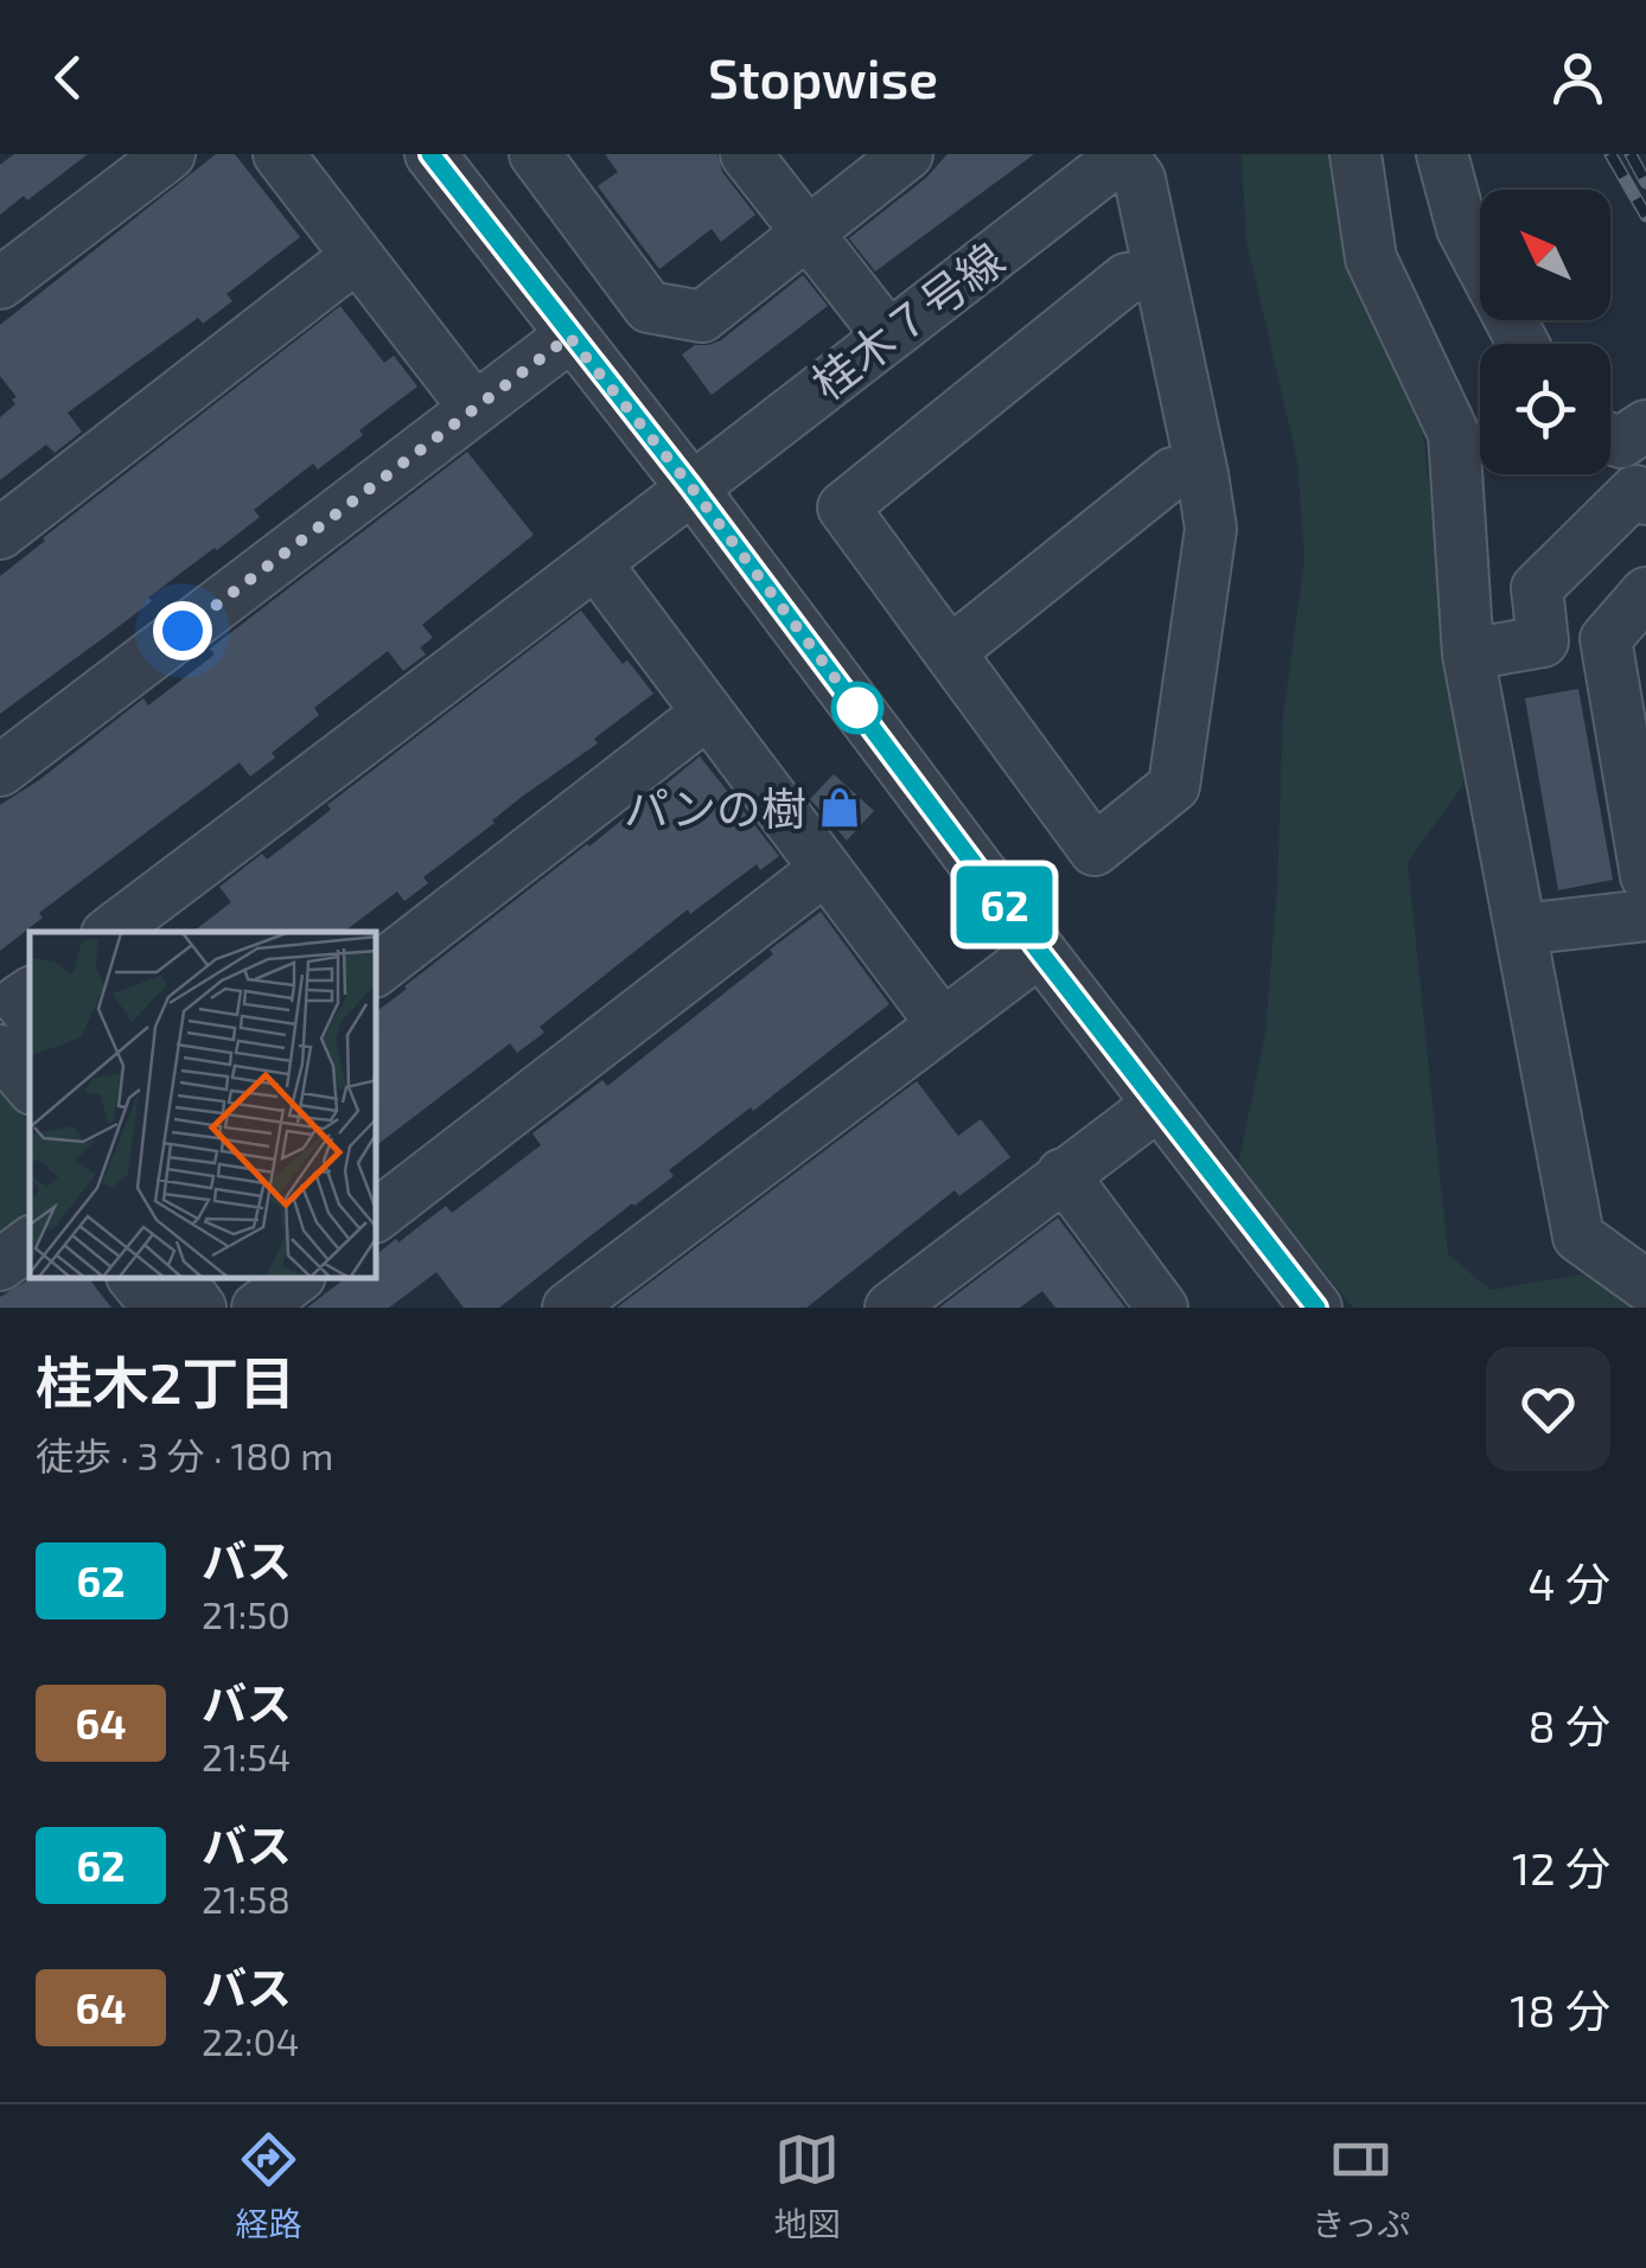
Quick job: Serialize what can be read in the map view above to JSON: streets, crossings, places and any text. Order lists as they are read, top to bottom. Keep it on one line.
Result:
{"streets":{"street":["桂木７号線"]},"places":{"shop":["パンの樹"]},"lines":["bus line 62"],"north":"top left","page":{"header":"Stopwise","on_map":"62","heading":["桂木2丁目","徒歩 · 3 分 · 180 m"],"list":[{"mark":"62","name":"バス","note":"21:50","value":"4 分"},{"mark":"64","name":"バス","note":"21:54","value":"8 分"},{"mark":"62","name":"バス","note":"21:58","value":"12 分"},{"mark":"64","name":"バス","note":"22:04","value":"18 分"}],"tabs":["経路","地図","きっぷ"]}}
